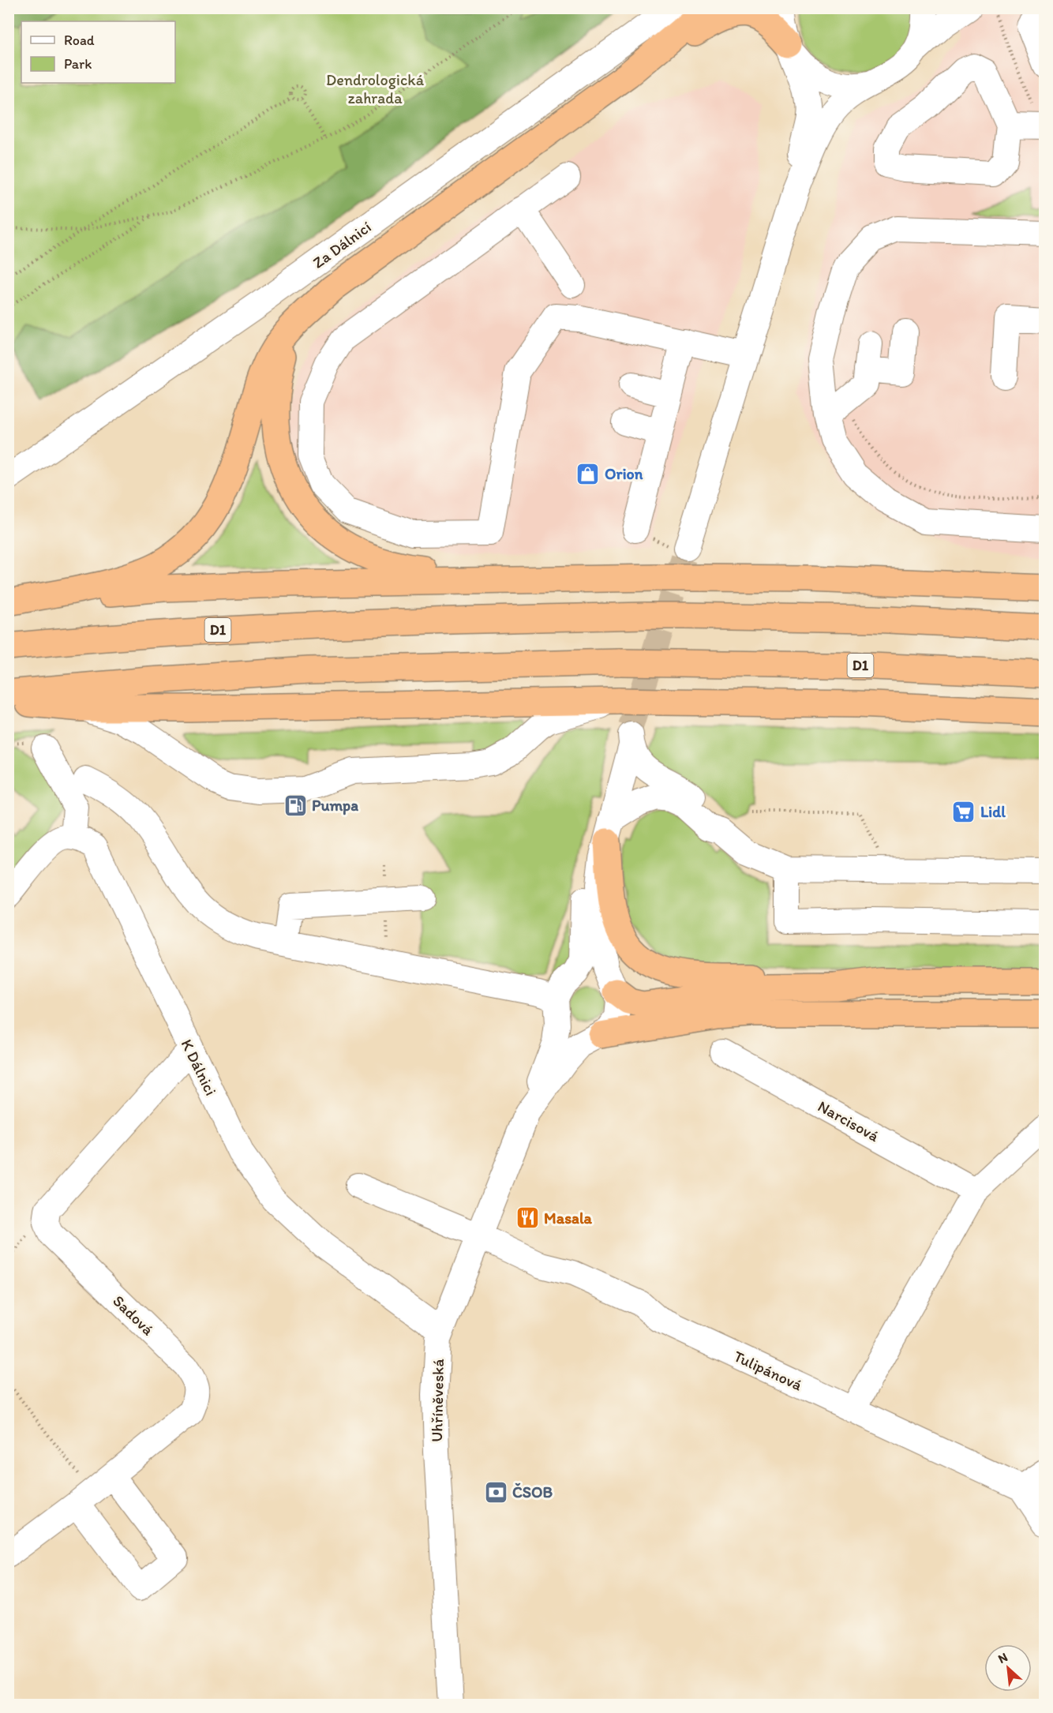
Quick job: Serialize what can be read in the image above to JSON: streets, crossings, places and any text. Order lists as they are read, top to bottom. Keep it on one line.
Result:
{"streets":{"highway":["D1"],"street":["Za Dálnicí","K Dálnici","Narcisová","Sadová","Tulipánová","Uhříněveská"]},"crossings":[["K Dálnici","Sadová"],["K Dálnici","Uhříněveská"],["Tulipánová","Uhříněveská"]],"parks":["Dendrologická zahrada"],"places":{"shop":["Orion"],"fuel station":["Pumpa"],"supermarket":["Lidl"],"restaurant":["Masala"],"bank":["ČSOB"]},"legend":["Road","Park"],"north":"top left"}
